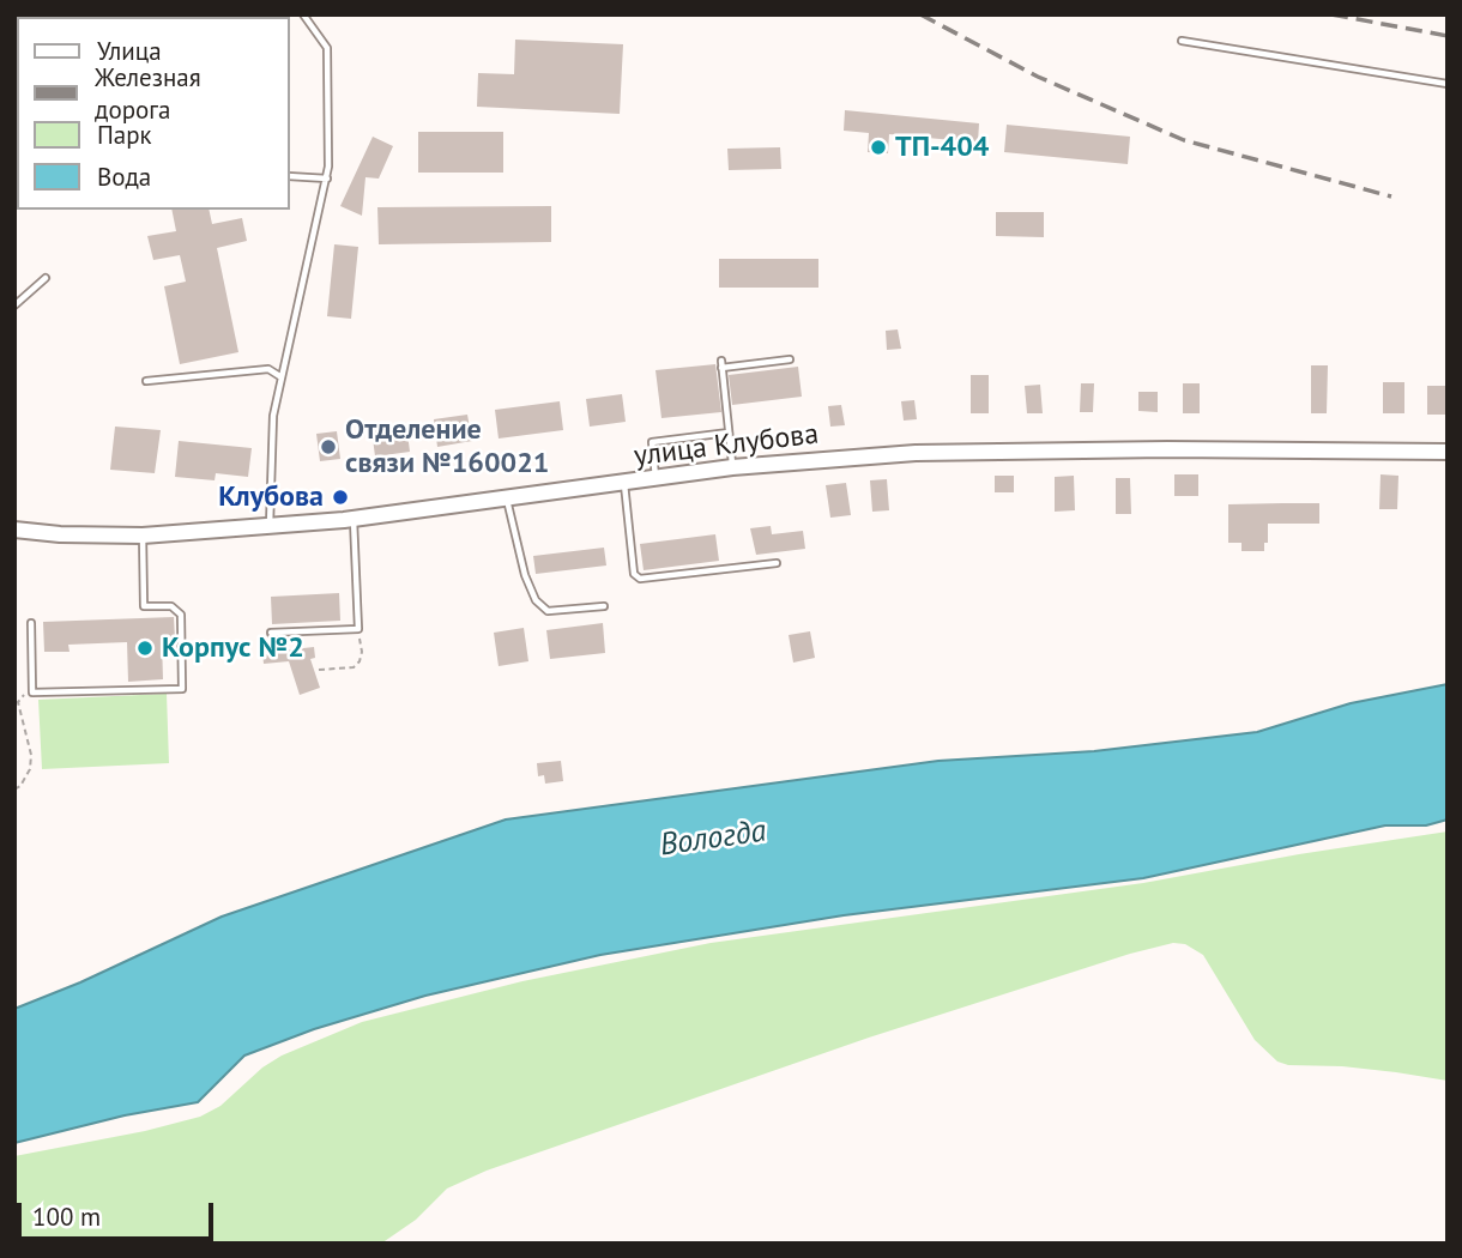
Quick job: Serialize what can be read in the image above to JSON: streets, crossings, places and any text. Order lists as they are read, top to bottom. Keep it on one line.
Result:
{"streets":{"main road":["улица Клубова"]},"water":["Вологда"],"places":["ТП-404","Отделение связи №160021","Клубова","Корпус №2"],"legend":["Улица","Железная дорога","Парк","Вода"],"scale_bar":"100 m"}
